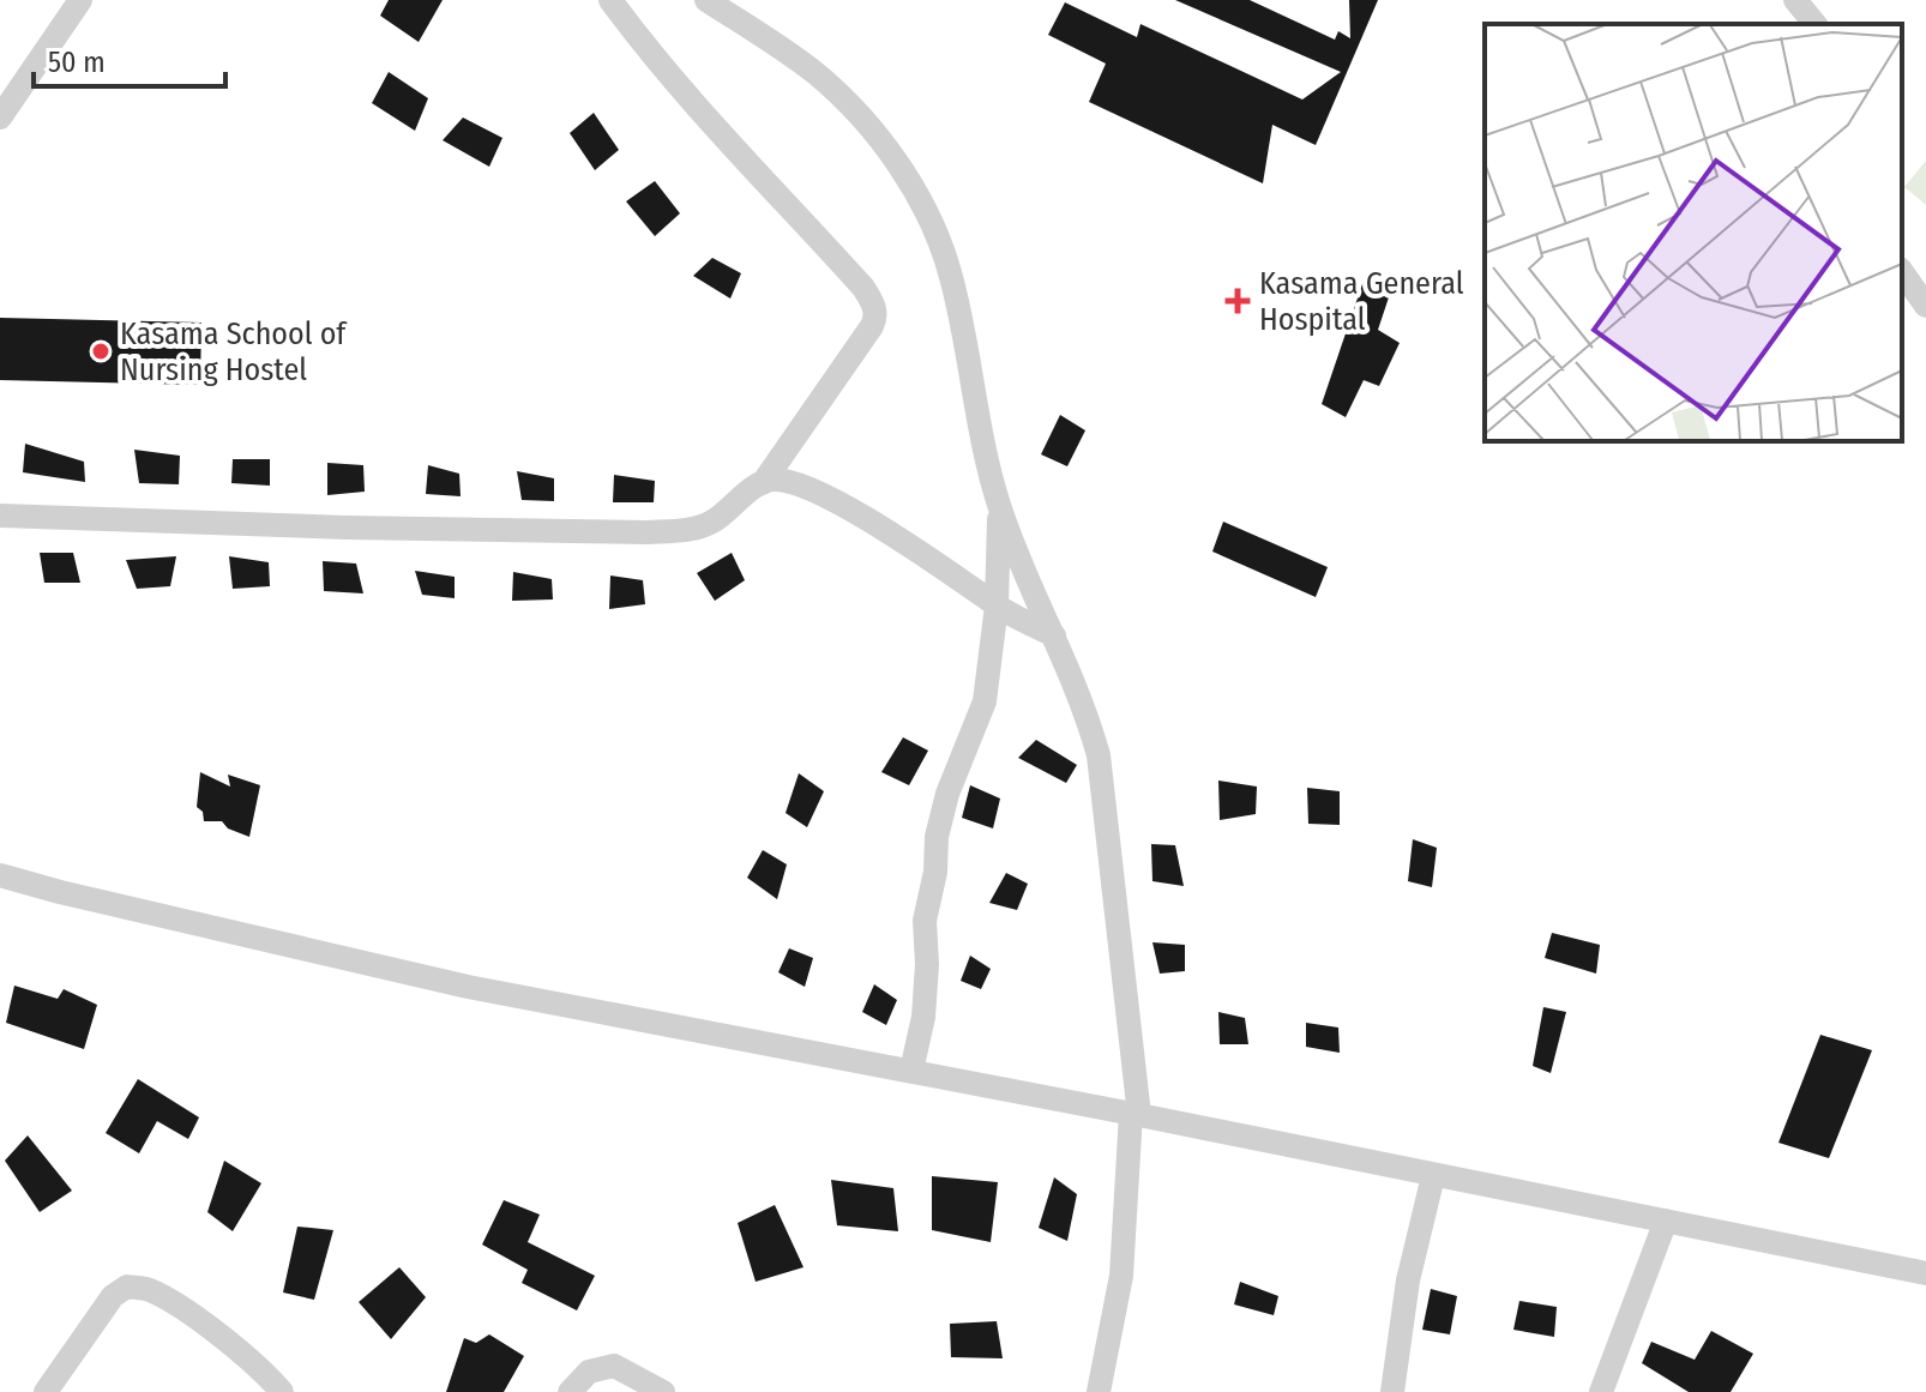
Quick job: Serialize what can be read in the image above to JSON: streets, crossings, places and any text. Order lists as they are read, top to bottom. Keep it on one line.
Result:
{"places":{"health":["Kasama General Hospital"],"other":["Kasama School of Nursing Hostel"]},"scale_bar":"50 m"}
